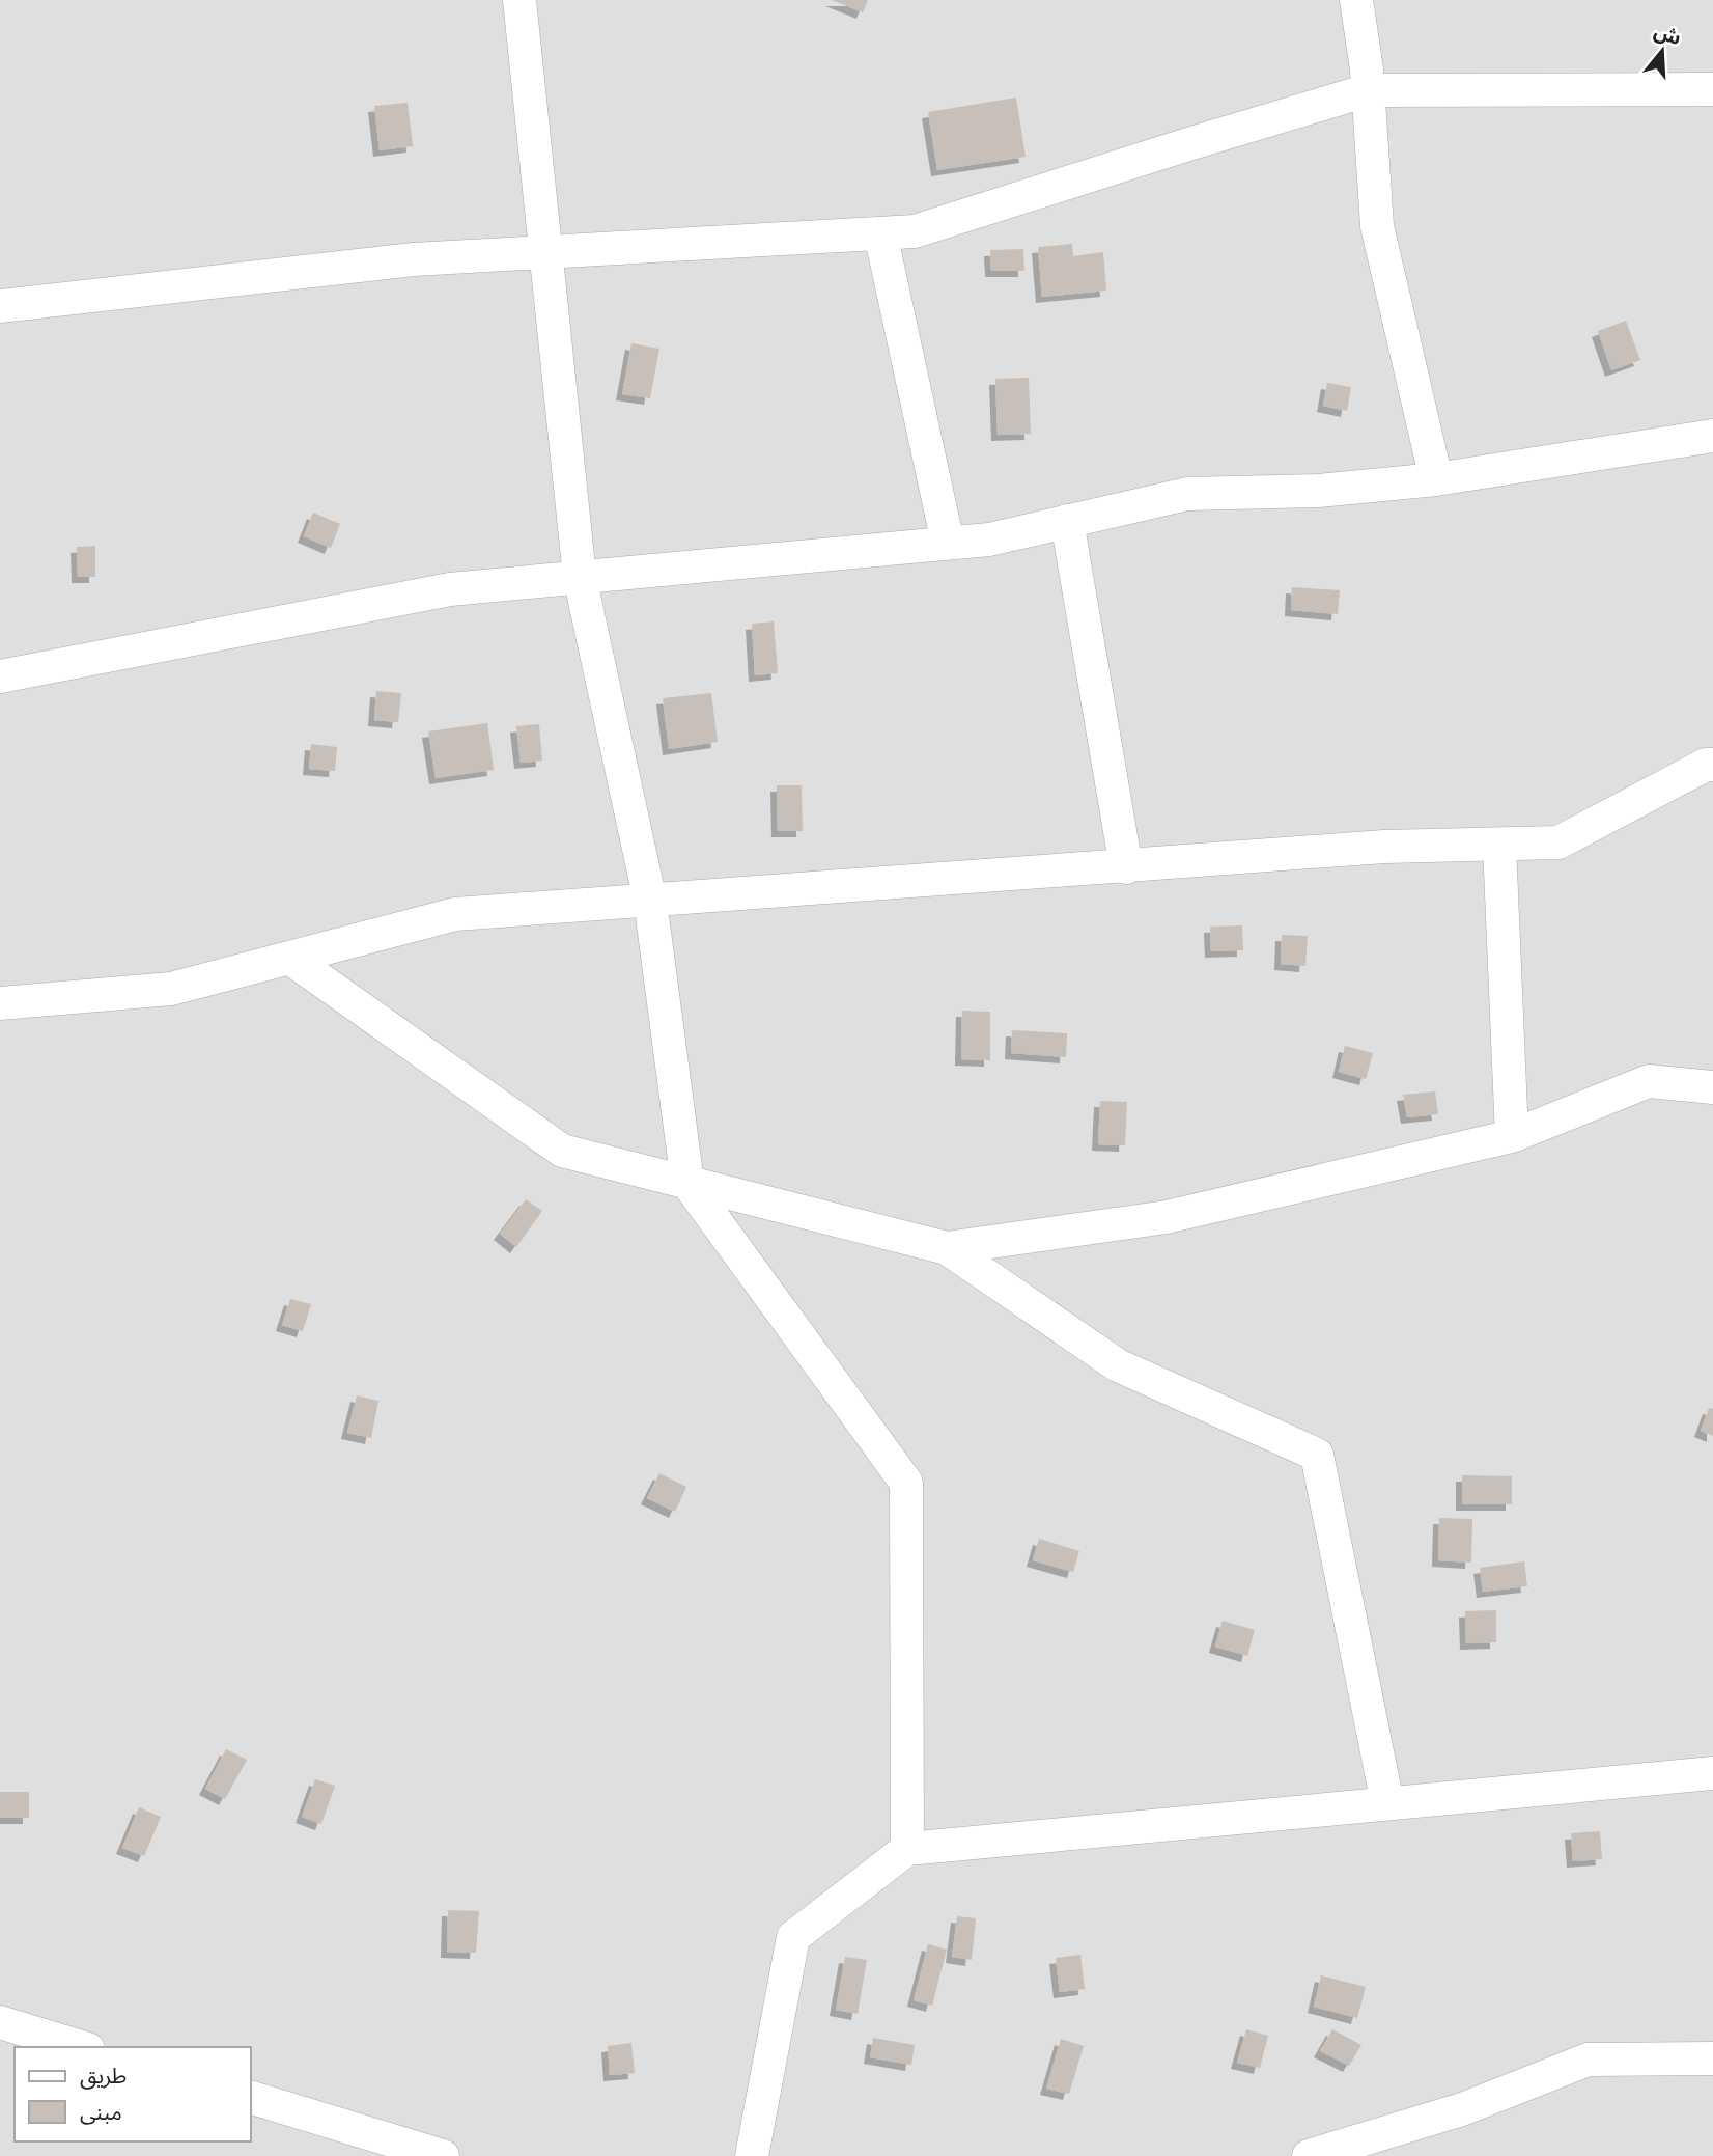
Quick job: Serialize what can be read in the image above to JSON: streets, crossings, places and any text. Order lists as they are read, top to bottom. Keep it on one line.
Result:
{"legend":["طريق","مبنى"],"north":"top"}
